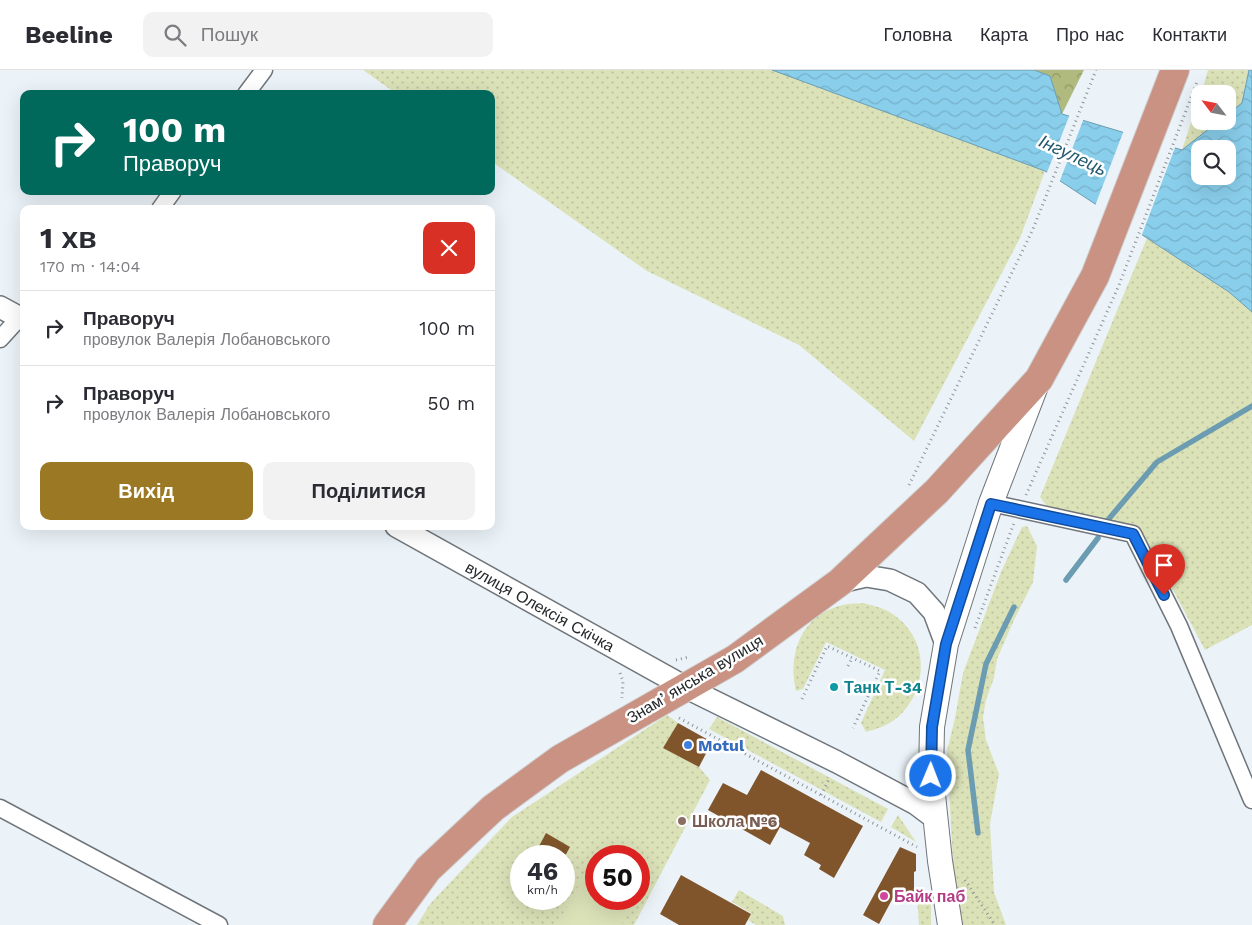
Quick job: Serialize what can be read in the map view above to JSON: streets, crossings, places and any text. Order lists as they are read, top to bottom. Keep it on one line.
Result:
{"streets":{"highway":["Знамʼянська вулиця"],"street":["вулиця Олексія Скічка"]},"crossings":[["вулиця Олексія Скічка","Знамʼянська вулиця"]],"water":["Інгулець"],"places":["Танк Т-34","Motul","Школа №6","Байк паб"],"north":"top left","page":{"header":"Beeline","search":"Пошук","nav":["Головна","Карта","Про нас","Контакти"],"turn":["100 m","Праворуч"],"heading":["1 хв","170 m · 14:04"],"list":[{"name":"Праворуч","note":"провулок Валерія Лобановського","value":"100 m"},{"name":"Праворуч","note":"провулок Валерія Лобановського","value":"50 m"}],"buttons":["Вихід","Поділитися"],"speed":"46 km/h","limit":"50"}}
